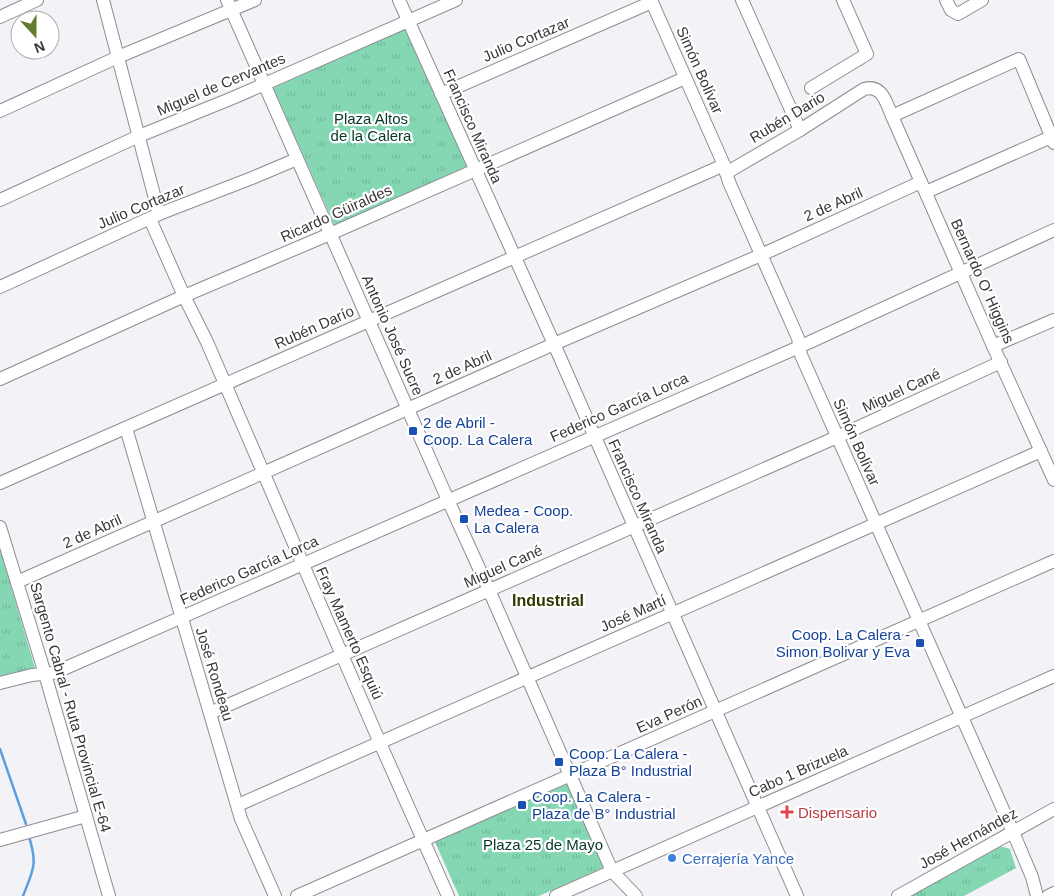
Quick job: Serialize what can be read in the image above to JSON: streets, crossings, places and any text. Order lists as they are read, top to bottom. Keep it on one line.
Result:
{"streets":{"street":["Julio Cortazar","Simón Bolívar","Miguel de Cervantes","Rubén Dario","Francisco Miranda","2 de Abril","Ricardo Güiraldes","Bernardo O' Higgins","Rubén Darío","Antonio José Sucre","Miguel Cané","Federico García Lorca","José Martí","Fray Mamerto Esquiú","José Rondeau","Sargento Cabral - Ruta Provincial E-64","Eva Perón","Cabo 1 Brizuela","José Hernández"]},"crossings":[["Julio Cortazar","Simón Bolívar"],["Julio Cortazar","Francisco Miranda"],["Julio Cortazar","Antonio José Sucre"],["Julio Cortazar","Fray Mamerto Esquiú"],["Simón Bolívar","Rubén Dario"],["Simón Bolívar","2 de Abril"],["Simón Bolívar","Ricardo Güiraldes"],["Simón Bolívar","Rubén Darío"],["Simón Bolívar","Miguel Cané"],["Simón Bolívar","Federico García Lorca"],["Simón Bolívar","José Martí"],["Simón Bolívar","Eva Perón"],["Simón Bolívar","Cabo 1 Brizuela"],["Simón Bolívar","José Hernández"],["Miguel de Cervantes","Francisco Miranda"],["Miguel de Cervantes","Antonio José Sucre"],["Miguel de Cervantes","Fray Mamerto Esquiú"],["Rubén Dario","Bernardo O' Higgins"],["Rubén Dario","Rubén Darío"],["Francisco Miranda","2 de Abril"],["Francisco Miranda","Ricardo Güiraldes"],["Francisco Miranda","Rubén Darío"],["Francisco Miranda","Miguel Cané"],["Francisco Miranda","Federico García Lorca"],["Francisco Miranda","José Martí"],["Francisco Miranda","Eva Perón"],["Francisco Miranda","Cabo 1 Brizuela"],["2 de Abril","Bernardo O' Higgins"],["2 de Abril","Antonio José Sucre"],["2 de Abril","Fray Mamerto Esquiú"],["2 de Abril","José Rondeau"],["2 de Abril","Sargento Cabral - Ruta Provincial E-64"],["Ricardo Güiraldes","Antonio José Sucre"],["Ricardo Güiraldes","Fray Mamerto Esquiú"],["Bernardo O' Higgins","Miguel Cané"],["Bernardo O' Higgins","Federico García Lorca"],["Bernardo O' Higgins","José Martí"],["Rubén Darío","Antonio José Sucre"],["Rubén Darío","Fray Mamerto Esquiú"],["Rubén Darío","José Rondeau"],["Antonio José Sucre","Miguel Cané"],["Antonio José Sucre","Federico García Lorca"],["Antonio José Sucre","José Martí"],["Antonio José Sucre","Eva Perón"],["Antonio José Sucre","Cabo 1 Brizuela"],["Miguel Cané","Fray Mamerto Esquiú"],["Miguel Cané","José Rondeau"],["Federico García Lorca","Fray Mamerto Esquiú"],["Federico García Lorca","José Rondeau"],["Federico García Lorca","Sargento Cabral - Ruta Provincial E-64"],["José Martí","Fray Mamerto Esquiú"],["José Martí","José Rondeau"],["Fray Mamerto Esquiú","Eva Perón"]],"districts":["Industrial"],"parks":["Plaza Altos de la Calera","Plaza 25 de Mayo"],"places":{"transit":["2 de Abril - Coop. La Calera","Medea - Coop. La Calera","Coop. La Calera - Simon Bolivar y Eva","Coop. La Calera - Plaza B° Industrial","Coop. La Calera - Plaza de B° Industrial"],"health":["Dispensario"],"other":["Cerrajería Yance"]},"north":"bottom"}
